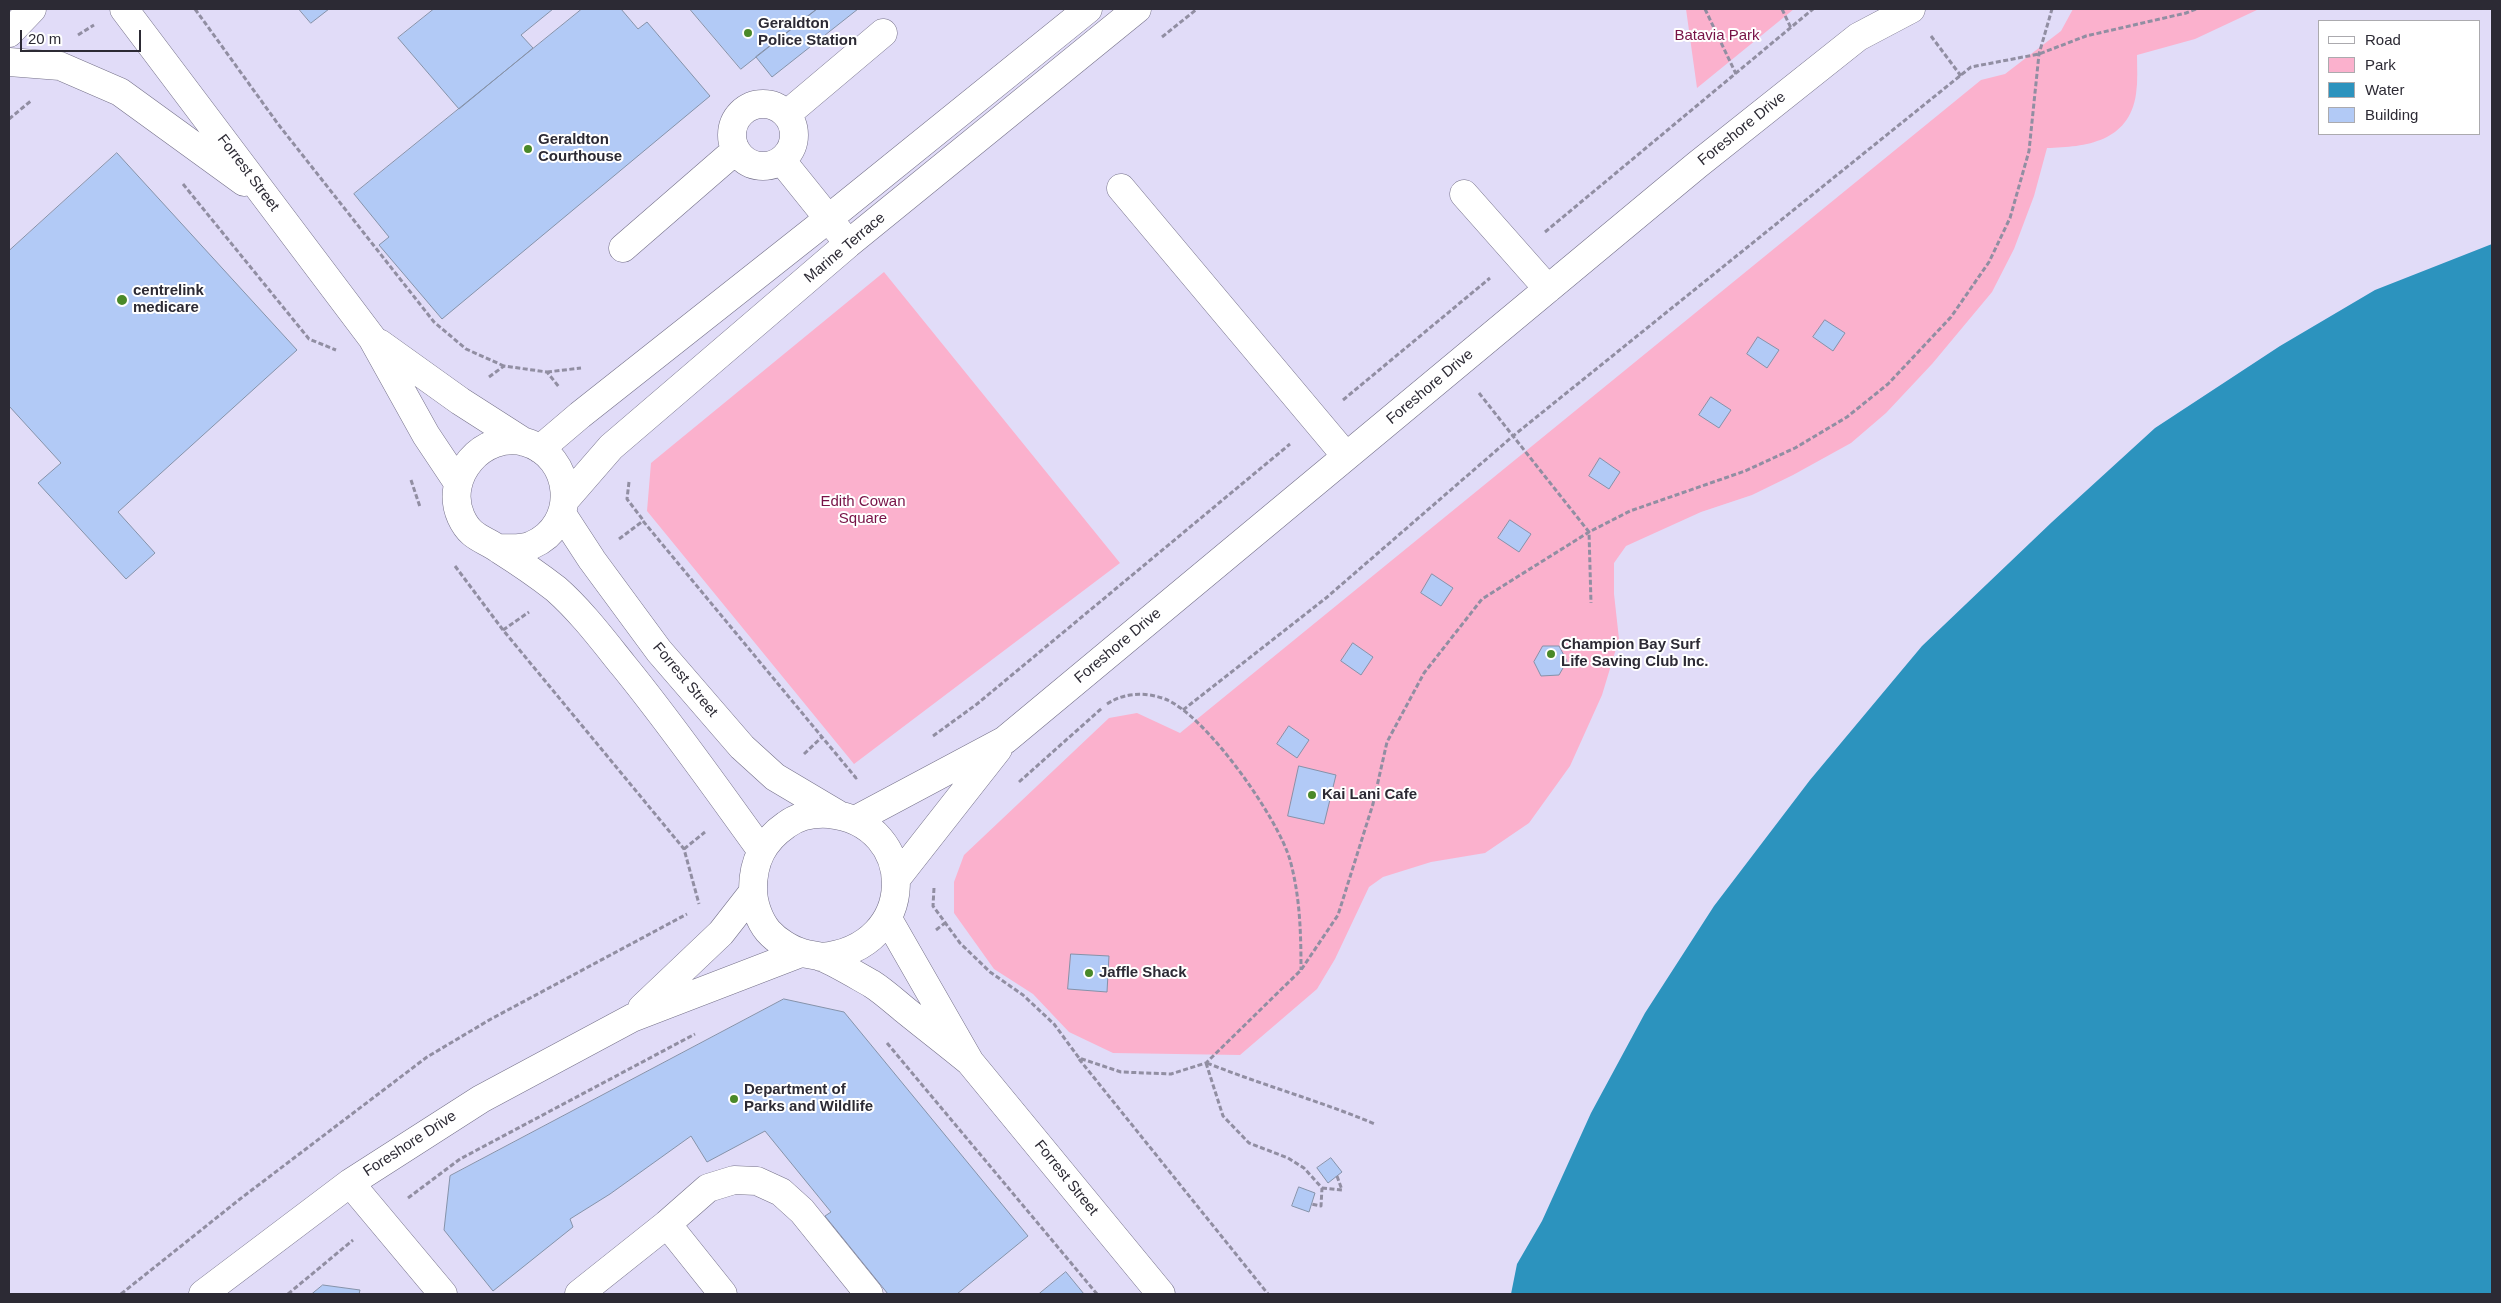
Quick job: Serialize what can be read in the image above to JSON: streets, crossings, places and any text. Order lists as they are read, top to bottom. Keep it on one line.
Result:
{"streets":{"street":["Foreshore Drive","Forrest Street","Marine Terrace"]},"crossings":[["Foreshore Drive","Forrest Street"],["Forrest Street","Marine Terrace"]],"parks":["Batavia Park","Edith Cowan Square"],"places":["Geraldton Police Station","Geraldton Courthouse","centrelink medicare","Champion Bay Surf Life Saving Club Inc.","Kai Lani Cafe","Jaffle Shack","Department of Parks and Wildlife"],"legend":["Road","Park","Water","Building"],"scale_bar":"20 m"}
